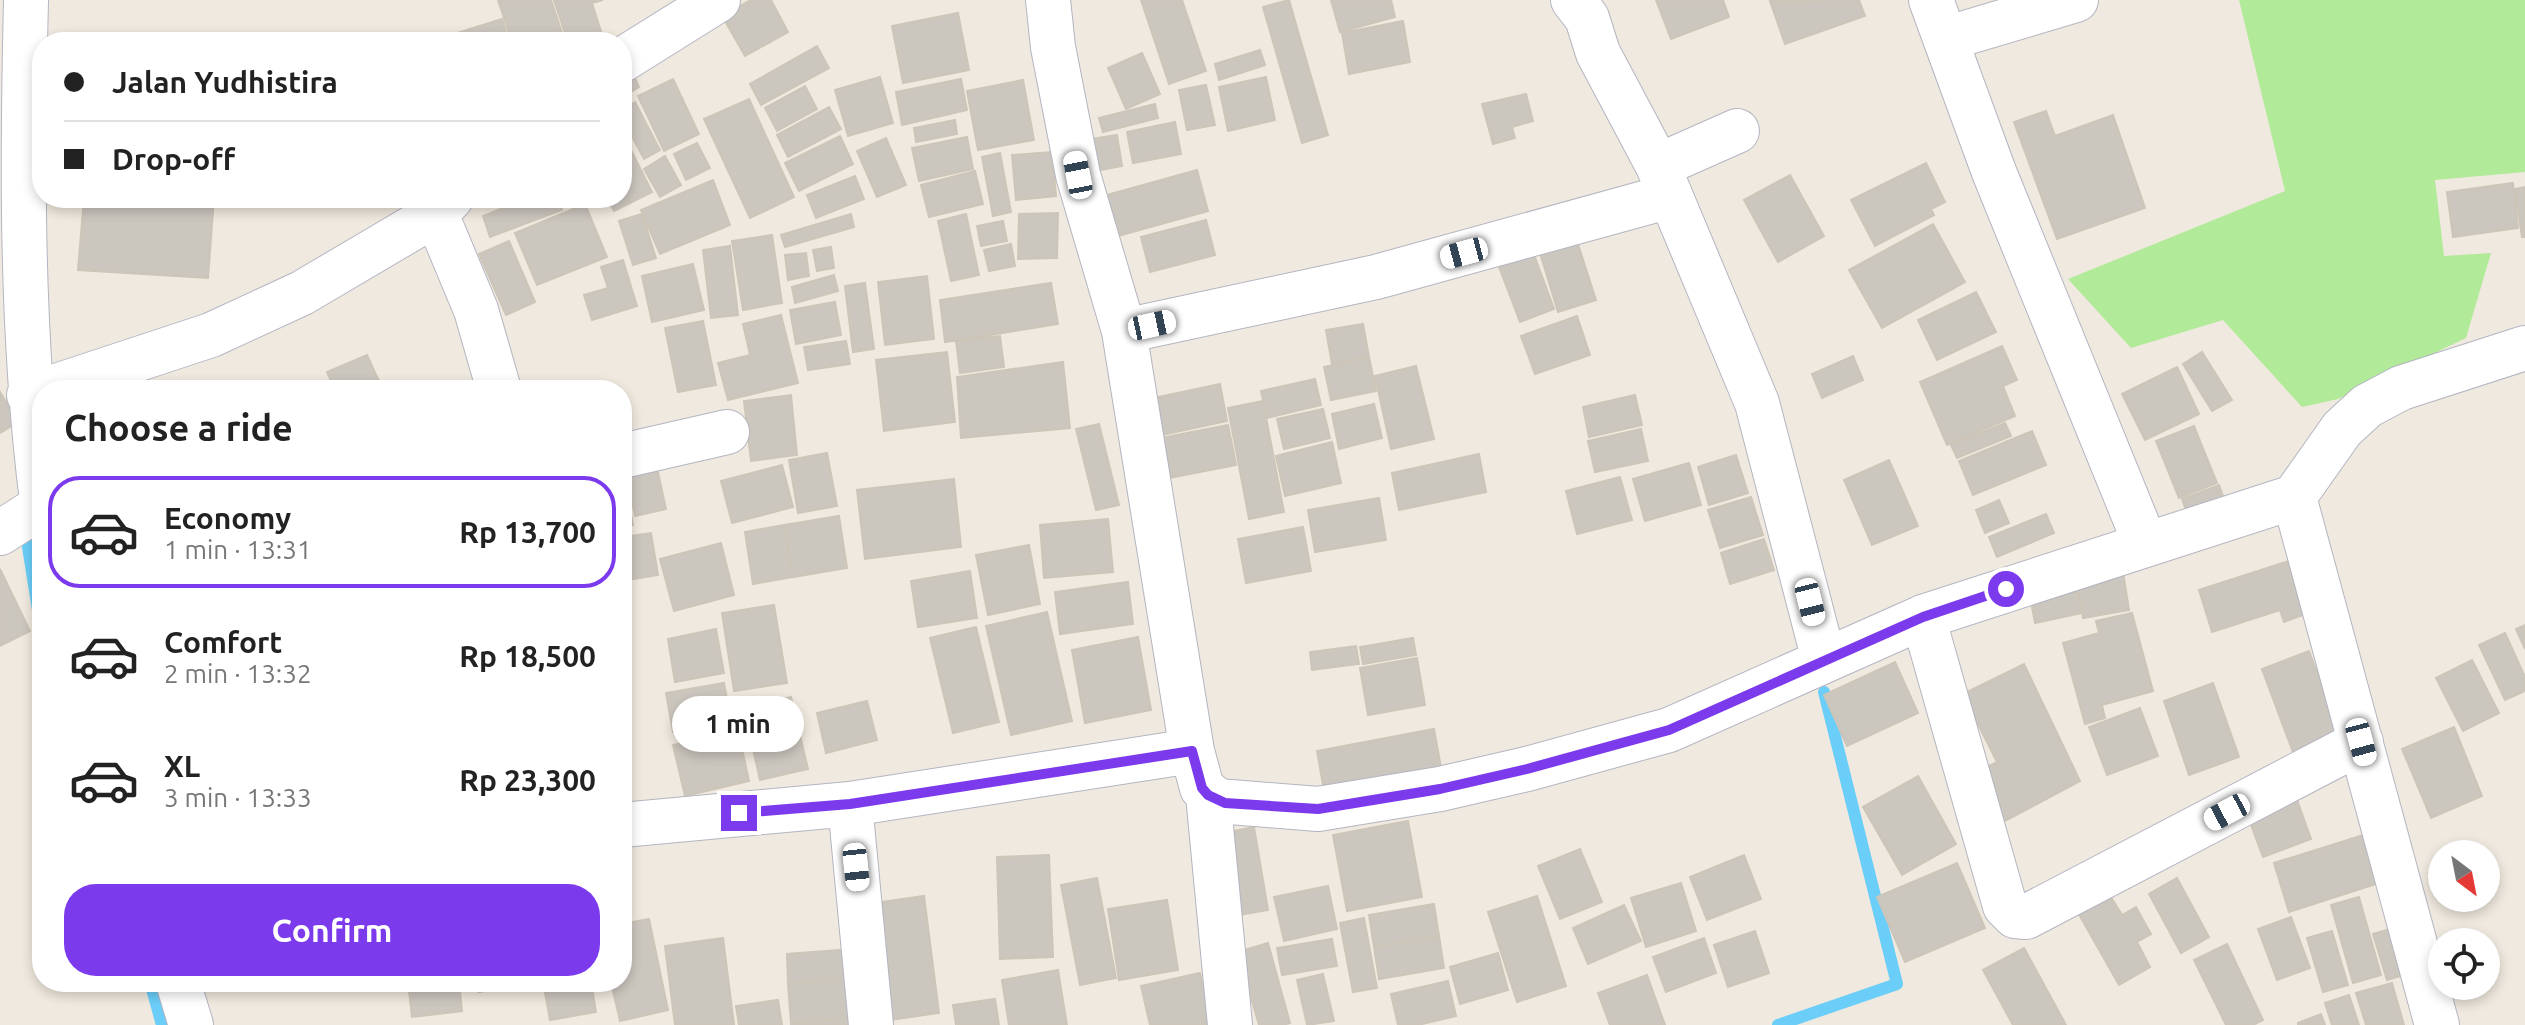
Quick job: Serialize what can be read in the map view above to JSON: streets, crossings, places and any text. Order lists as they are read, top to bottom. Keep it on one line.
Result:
{"north":"bottom right","page":{"banner":["Jalan Yudhistira","Drop-off"],"heading":"Choose a ride","list":[{"name":"Economy","note":"1 min · 13:31","value":"Rp 13,700"},{"name":"Comfort","note":"2 min · 13:32","value":"Rp 18,500"},{"name":"XL","note":"3 min · 13:33","value":"Rp 23,300"}],"bubble":"1 min","buttons":"Confirm"}}
